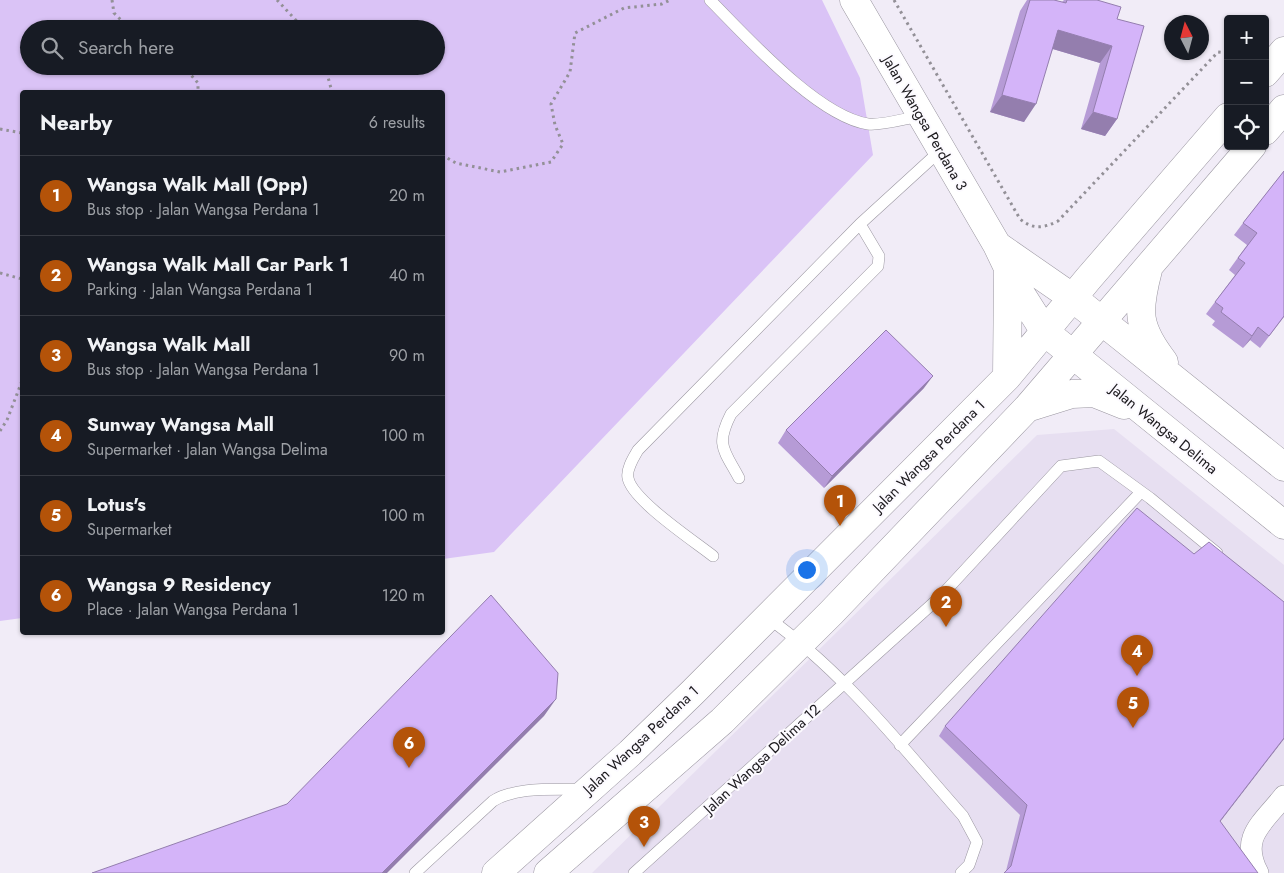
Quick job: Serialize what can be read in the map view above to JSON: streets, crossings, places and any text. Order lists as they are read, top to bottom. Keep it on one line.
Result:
{"streets":{"street":["Jalan Wangsa Perdana 3","Jalan Wangsa Delima","Jalan Wangsa Perdana 1"],"lane":["Jalan Wangsa Delima 12"]},"crossings":[["Jalan Wangsa Perdana 3","Jalan Wangsa Delima"],["Jalan Wangsa Perdana 3","Jalan Wangsa Perdana 1"],["Jalan Wangsa Delima","Jalan Wangsa Perdana 1"]],"north":"top","page":{"map_buttons":["+","−"],"search":"Search here","heading":["Nearby","6 results"],"list":[{"mark":"1","name":"Wangsa Walk Mall (Opp)","note":"Bus stop · Jalan Wangsa Perdana 1","value":"20 m"},{"mark":"2","name":"Wangsa Walk Mall Car Park 1","note":"Parking · Jalan Wangsa Perdana 1","value":"40 m"},{"mark":"3","name":"Wangsa Walk Mall","note":"Bus stop · Jalan Wangsa Perdana 1","value":"90 m"},{"mark":"4","name":"Sunway Wangsa Mall","note":"Supermarket · Jalan Wangsa Delima","value":"100 m"},{"mark":"5","name":"Lotus's","note":"Supermarket","value":"100 m"},{"mark":"6","name":"Wangsa 9 Residency","note":"Place · Jalan Wangsa Perdana 1","value":"120 m"}],"pins":["1","2","4","5","6","3"]}}
